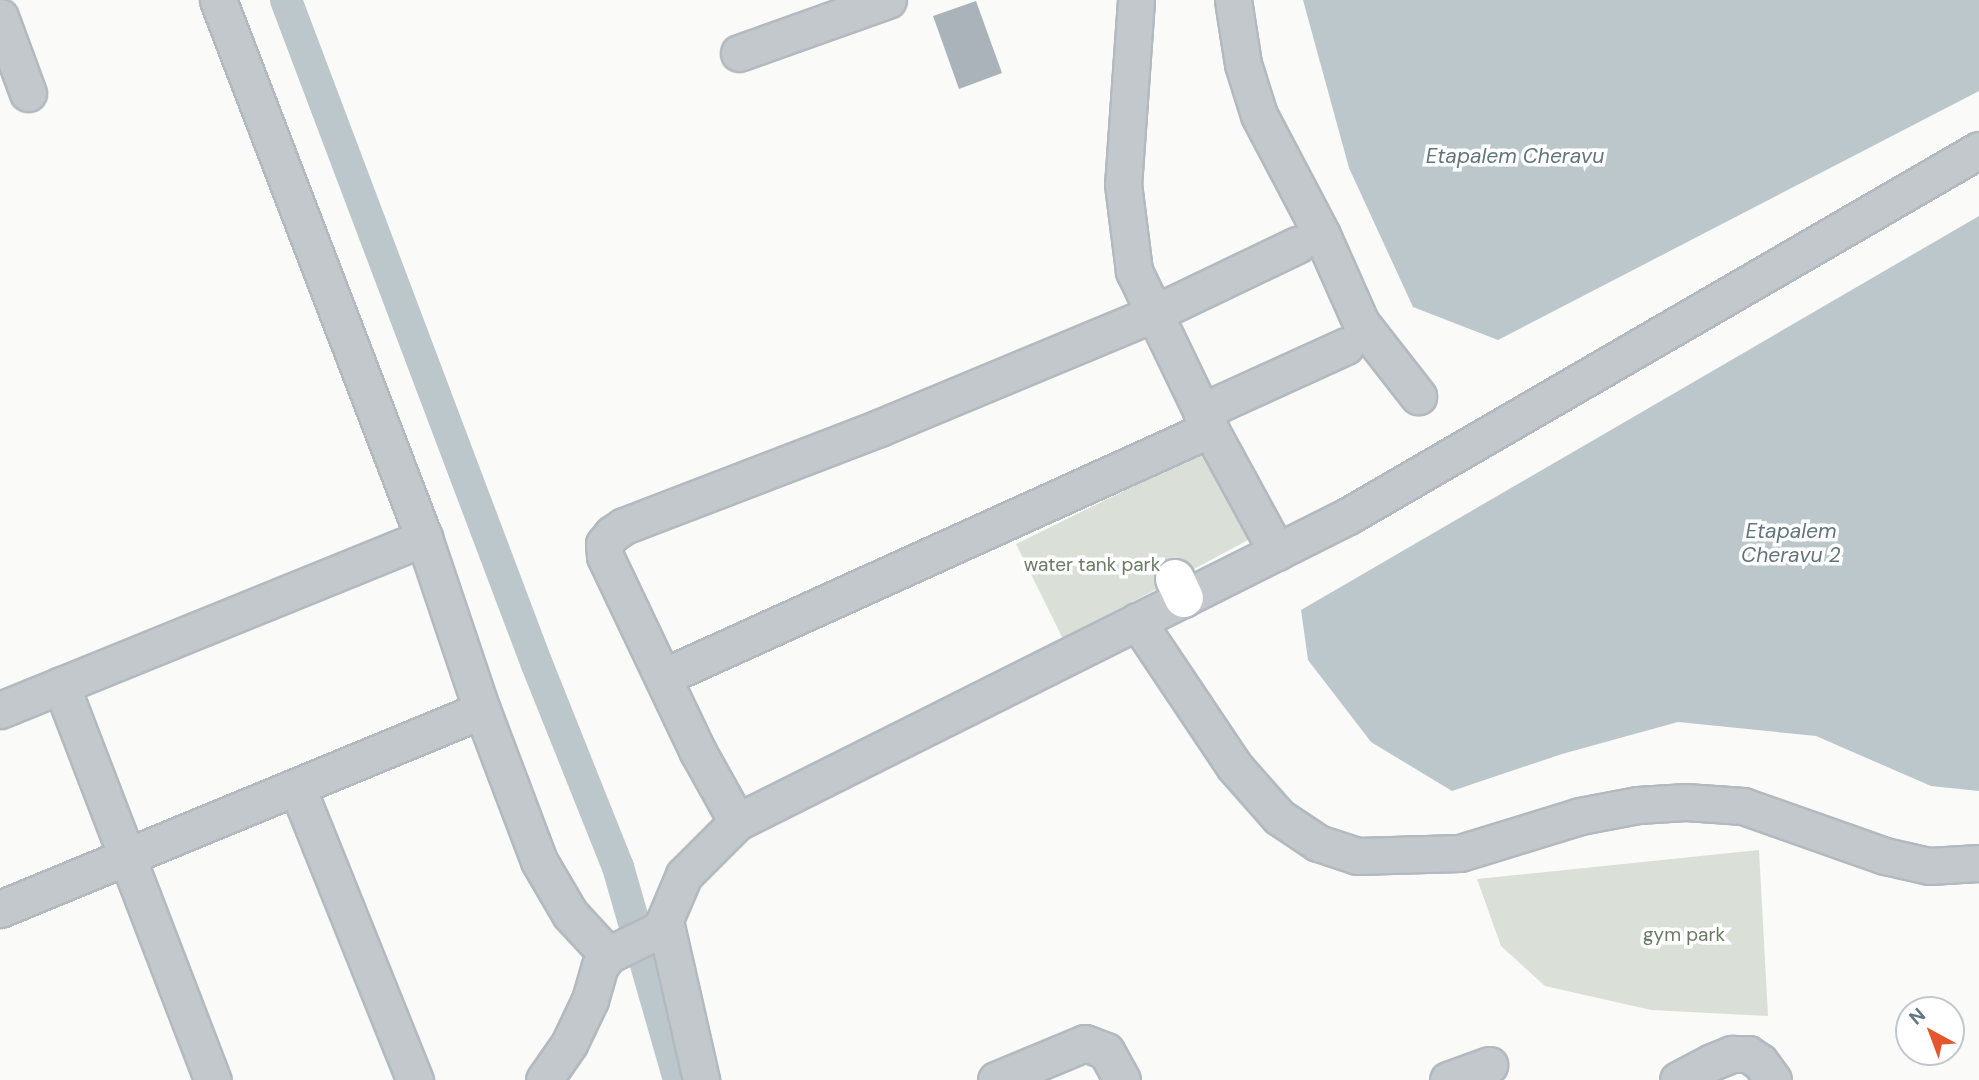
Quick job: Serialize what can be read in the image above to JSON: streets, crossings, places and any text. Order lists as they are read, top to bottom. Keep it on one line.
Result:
{"water":["Etapalem Cheravu","Etapalem Cheravu 2"],"parks":["water tank park","gym park"],"north":"top left"}
